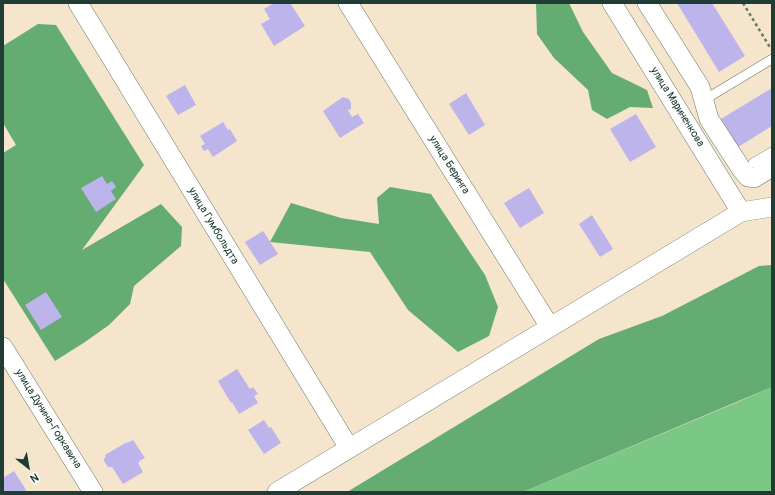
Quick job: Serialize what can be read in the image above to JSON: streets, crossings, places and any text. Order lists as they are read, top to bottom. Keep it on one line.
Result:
{"streets":{"street":["улица Мариненкова","улица Беринга","улица Гумбольдта","улица Дунина-Горкавича"]},"north":"bottom right"}
